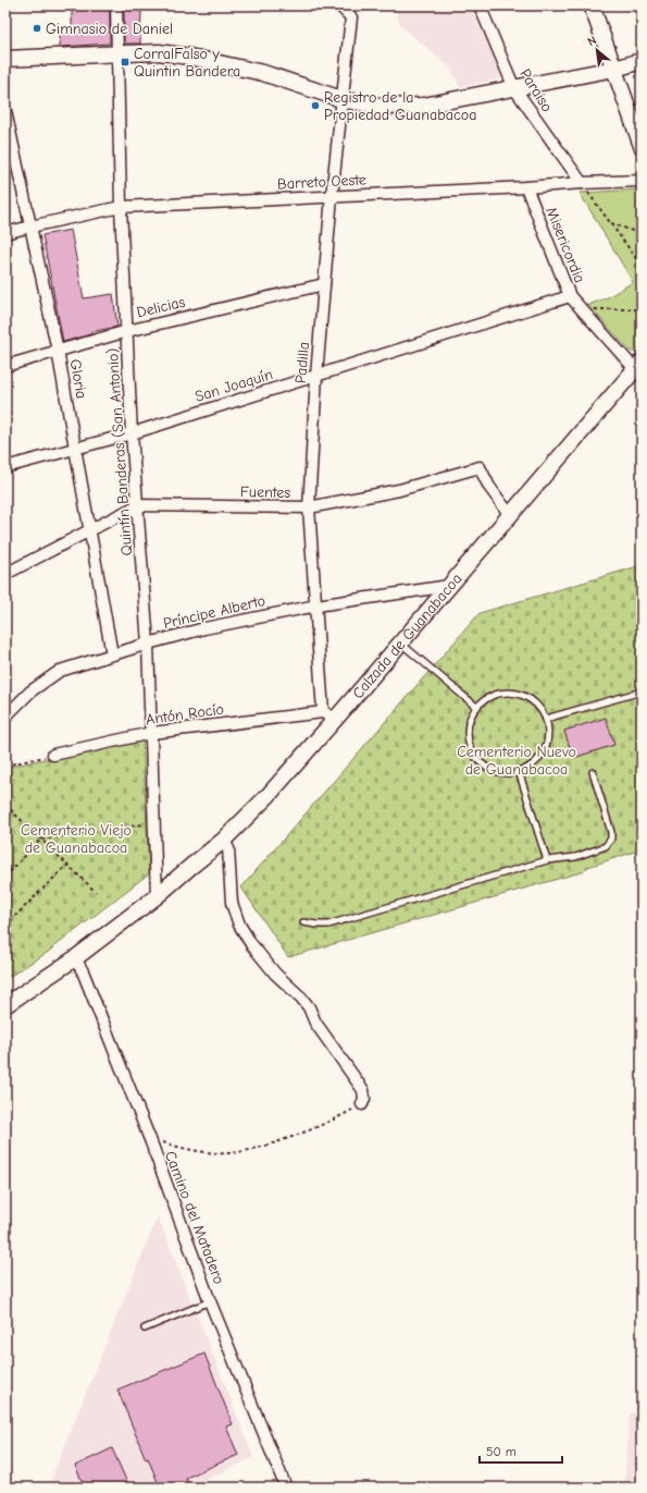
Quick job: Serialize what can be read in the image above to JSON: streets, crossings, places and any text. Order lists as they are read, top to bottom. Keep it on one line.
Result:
{"streets":{"main road":["Calzada de Guanabacoa"],"street":["Paraiso","Barreto Oeste","Misericordia","Delicias","Padilla","Gloria","San Joaquín","Quintín Banderas (San Antonio)","Fuentes","Príncipe Alberto","Antón Rocío","Camino del Matadero"]},"crossings":[["Paraiso","Barreto Oeste"],["Barreto Oeste","Misericordia"],["Barreto Oeste","Padilla"],["Barreto Oeste","Gloria"],["Barreto Oeste","Quintín Banderas (San Antonio)"],["Misericordia","San Joaquín"],["Misericordia","Calzada de Guanabacoa"],["Delicias","Padilla"],["Delicias","Gloria"],["Delicias","Quintín Banderas (San Antonio)"],["Padilla","San Joaquín"],["Padilla","Fuentes"],["Padilla","Príncipe Alberto"],["Padilla","Calzada de Guanabacoa"],["Padilla","Antón Rocío"],["Gloria","San Joaquín"],["Gloria","Fuentes"],["Gloria","Príncipe Alberto"],["San Joaquín","Quintín Banderas (San Antonio)"],["Quintín Banderas (San Antonio)","Fuentes"],["Quintín Banderas (San Antonio)","Príncipe Alberto"],["Quintín Banderas (San Antonio)","Calzada de Guanabacoa"],["Quintín Banderas (San Antonio)","Antón Rocío"],["Fuentes","Calzada de Guanabacoa"],["Príncipe Alberto","Calzada de Guanabacoa"],["Calzada de Guanabacoa","Antón Rocío"],["Calzada de Guanabacoa","Camino del Matadero"]],"parks":["Cementerio Nuevo de Guanabacoa","Cementerio Viejo de Guanabacoa"],"places":{"other":["Gimnasio de Daniel","Registro de la Propiedad Guanabacoa"],"transit":["CorralFalso y Quintin Bandera"]},"scale_bar":"50 m","north":"top left"}
